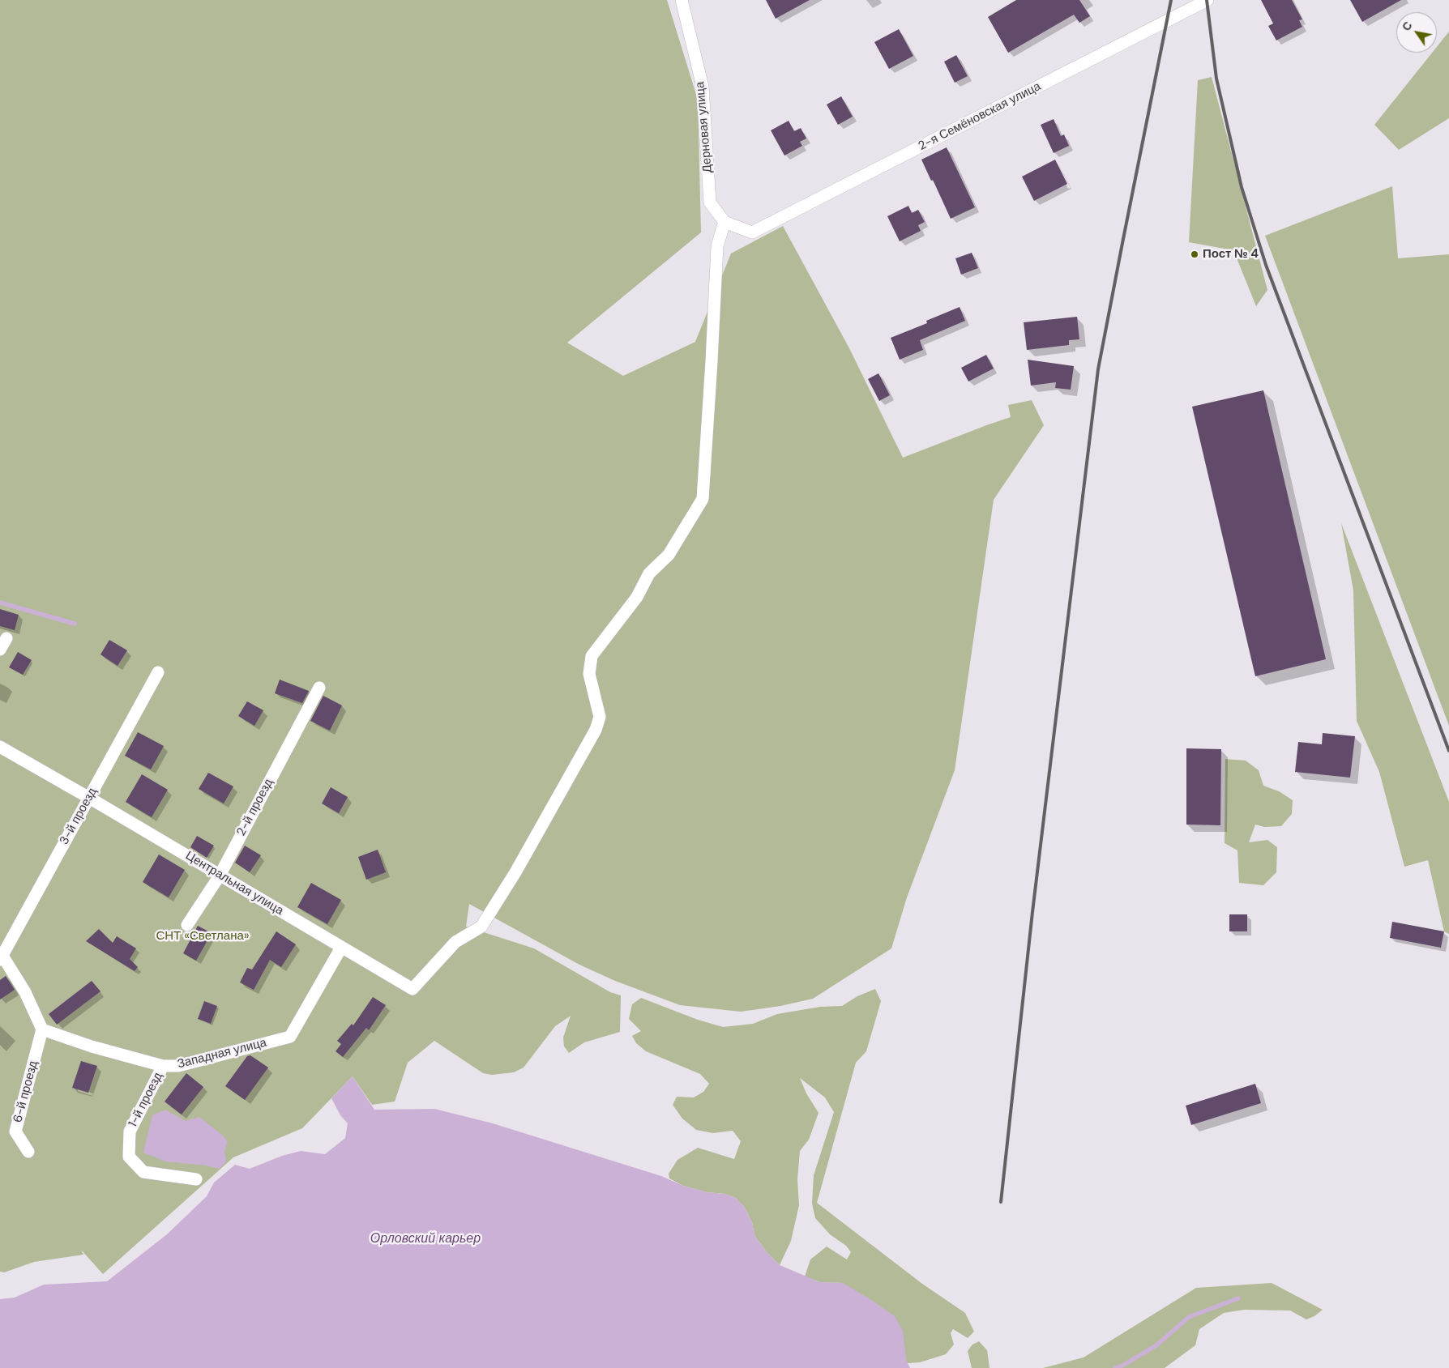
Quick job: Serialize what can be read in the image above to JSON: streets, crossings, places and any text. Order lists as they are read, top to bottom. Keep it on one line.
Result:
{"streets":{"street":["2-я Семёновская улица","Дерновая улица","2-й проезд","3-й проезд","Центральная улица","Западная улица","6-й проезд","1-й проезд"]},"crossings":[["2-я Семёновская улица","Дерновая улица"],["2-я Семёновская улица","Центральная улица"],["Дерновая улица","Центральная улица"],["2-й проезд","Центральная улица"],["3-й проезд","Центральная улица"],["Центральная улица","Западная улица"],["Западная улица","6-й проезд"],["Западная улица","1-й проезд"]],"water":["Орловский карьер"],"parks":["СНТ «Светлана»"],"places":["Пост № 4"],"north":"top left"}
